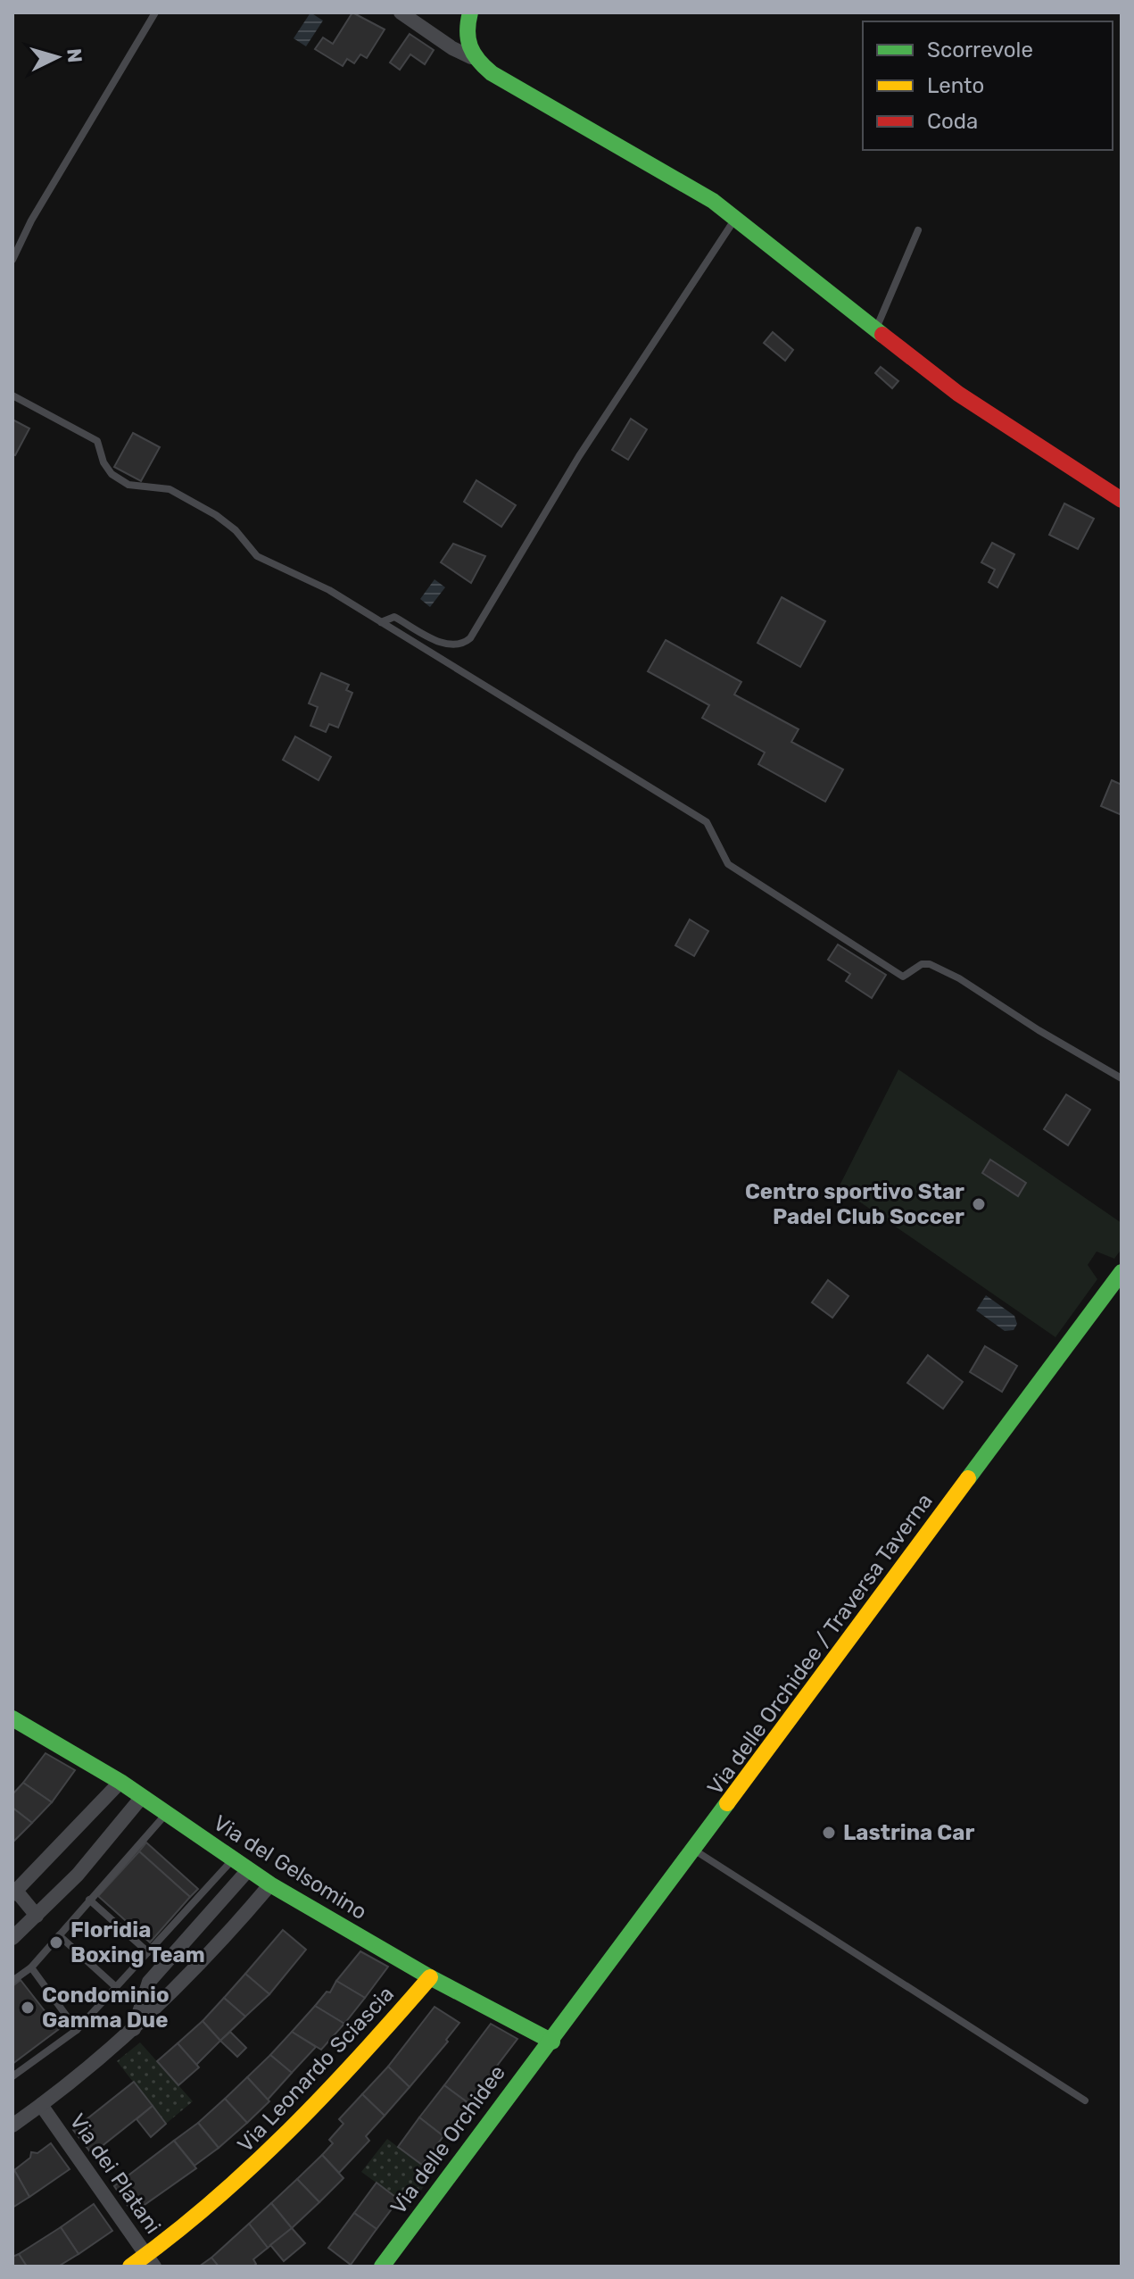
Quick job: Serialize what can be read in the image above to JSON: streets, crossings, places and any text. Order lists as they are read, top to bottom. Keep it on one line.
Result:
{"streets":{"main road":["Via delle Orchidee / Traversa Taverna","Via del Gelsomino","Via Leonardo Sciascia","Via delle Orchidee"],"street":["Via dei Platani"]},"crossings":[["Via delle Orchidee / Traversa Taverna","Via del Gelsomino"],["Via delle Orchidee / Traversa Taverna","Via delle Orchidee"],["Via del Gelsomino","Via Leonardo Sciascia"],["Via del Gelsomino","Via delle Orchidee"],["Via Leonardo Sciascia","Via dei Platani"]],"places":["Centro sportivo Star Padel Club Soccer","Lastrina Car","Floridia Boxing Team","Condominio Gamma Due"],"legend":["Scorrevole","Lento","Coda"],"north":"right"}
